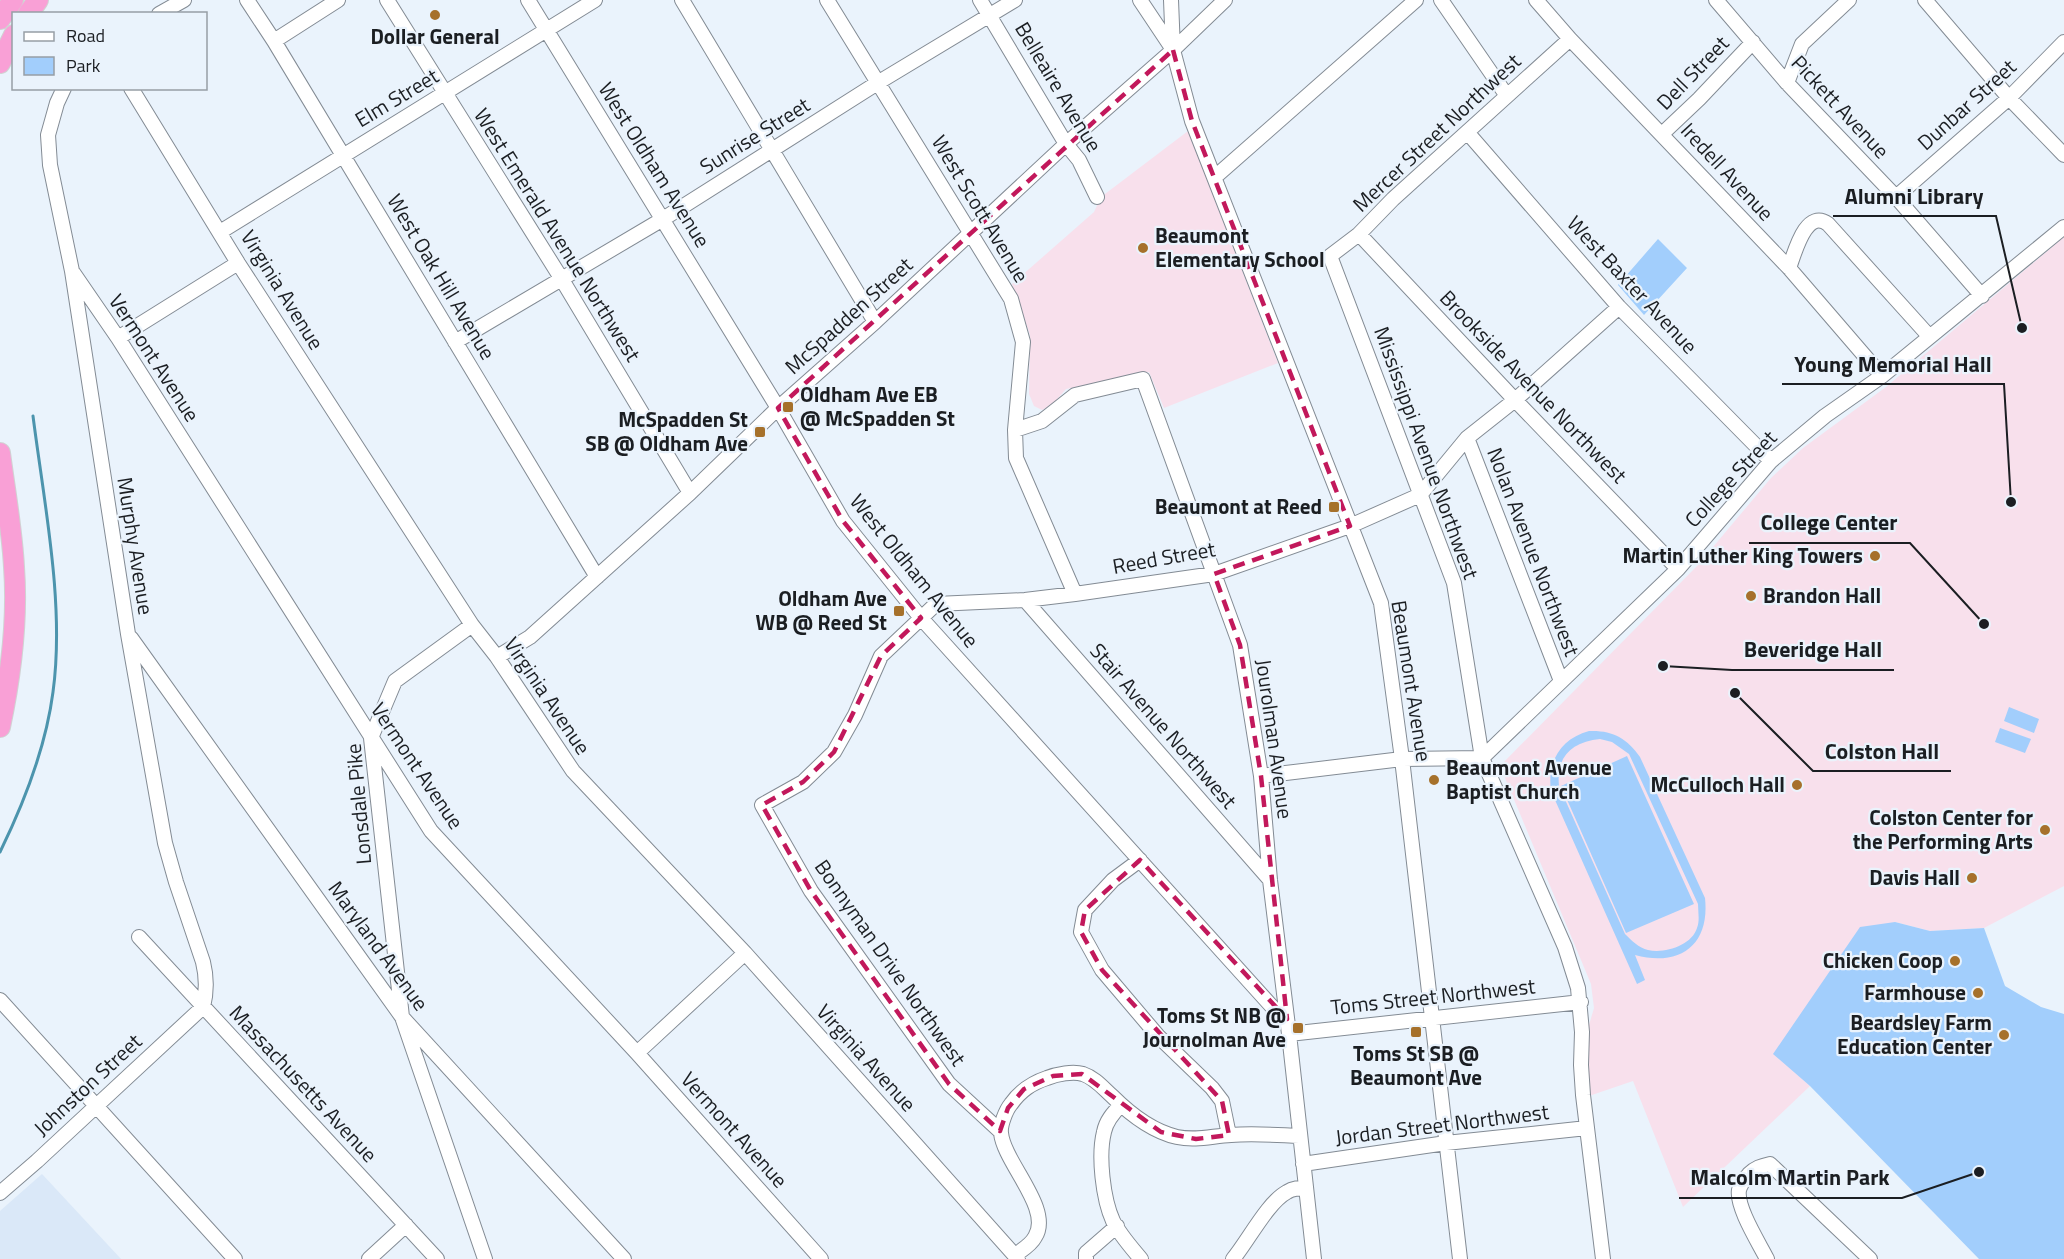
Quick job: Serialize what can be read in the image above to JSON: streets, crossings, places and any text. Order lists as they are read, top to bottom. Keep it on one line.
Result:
{"streets":{"street":["Dell Street","Belleaire Avenue","Elm Street","Dunbar Street","Pickett Avenue","Mercer Street Northwest","Sunrise Street","West Oldham Avenue","Iredell Avenue","West Scott Avenue","West Emerald Avenue Northwest","West Oak Hill Avenue","West Baxter Avenue","Virginia Avenue","McSpadden Street","Vermont Avenue","Brookside Avenue Northwest","Mississippi Avenue Northwest","College Street","Murphy Avenue","Nolan Avenue Northwest","Reed Street","Beaumont Avenue","Stair Avenue Northwest","Jourolman Avenue","Lonsdale Pike","Maryland Avenue","Bonnyman Drive Northwest","Toms Street Northwest","Massachusetts Avenue","Johnston Street","Jordan Street Northwest"]},"crossings":[["Dell Street","Pickett Avenue"],["Dell Street","Iredell Avenue"],["Belleaire Avenue","Sunrise Street"],["Belleaire Avenue","McSpadden Street"],["Elm Street","West Oldham Avenue"],["Elm Street","West Emerald Avenue Northwest"],["Elm Street","West Oak Hill Avenue"],["Elm Street","Virginia Avenue"],["Dunbar Street","Pickett Avenue"],["Pickett Avenue","College Street"],["Mercer Street Northwest","Iredell Avenue"],["Mercer Street Northwest","West Baxter Avenue"],["Mercer Street Northwest","Brookside Avenue Northwest"],["Mercer Street Northwest","Mississippi Avenue Northwest"],["Sunrise Street","West Oldham Avenue"],["Sunrise Street","West Scott Avenue"],["Sunrise Street","West Emerald Avenue Northwest"],["Sunrise Street","West Oak Hill Avenue"],["West Oldham Avenue","McSpadden Street"],["West Oldham Avenue","Reed Street"],["West Oldham Avenue","Jourolman Avenue"],["Iredell Avenue","College Street"],["West Scott Avenue","McSpadden Street"],["West Scott Avenue","Reed Street"],["West Scott Avenue","Jourolman Avenue"],["West Emerald Avenue Northwest","McSpadden Street"],["West Oak Hill Avenue","McSpadden Street"],["West Baxter Avenue","College Street"],["West Baxter Avenue","Reed Street"],["Virginia Avenue","McSpadden Street"],["Virginia Avenue","Lonsdale Pike"],["McSpadden Street","Beaumont Avenue"],["Vermont Avenue","Murphy Avenue"],["Vermont Avenue","Lonsdale Pike"],["Brookside Avenue Northwest","College Street"],["Brookside Avenue Northwest","Reed Street"],["Mississippi Avenue Northwest","College Street"],["Mississippi Avenue Northwest","Reed Street"],["Mississippi Avenue Northwest","Toms Street Northwest"],["Mississippi Avenue Northwest","Jordan Street Northwest"],["College Street","Nolan Avenue Northwest"],["Murphy Avenue","Maryland Avenue"],["Murphy Avenue","Massachusetts Avenue"],["Murphy Avenue","Johnston Street"],["Nolan Avenue Northwest","Reed Street"],["Reed Street","Beaumont Avenue"],["Reed Street","Stair Avenue Northwest"],["Reed Street","Jourolman Avenue"],["Reed Street","Bonnyman Drive Northwest"],["Beaumont Avenue","Toms Street Northwest"],["Beaumont Avenue","Jordan Street Northwest"],["Stair Avenue Northwest","Jourolman Avenue"],["Jourolman Avenue","Toms Street Northwest"],["Jourolman Avenue","Jordan Street Northwest"],["Lonsdale Pike","Maryland Avenue"],["Massachusetts Avenue","Johnston Street"]],"places":{"other":["Dollar General","Beaumont Elementary School","Alumni Library","Young Memorial Hall","Martin Luther King Towers","Brandon Hall","College Center","Beveridge Hall","Colston Hall","Beaumont Avenue Baptist Church","McCulloch Hall","Colston Center for the Performing Arts","Davis Hall","Chicken Coop","Farmhouse","Beardsley Farm Education Center","Malcolm Martin Park"],"transit":["Oldham Ave EB @ McSpadden St","McSpadden St SB @ Oldham Ave","Beaumont at Reed","Oldham Ave WB @ Reed St","Toms St NB @ Journolman Ave","Toms St SB @ Beaumont Ave"]},"legend":["Road","Park"]}
